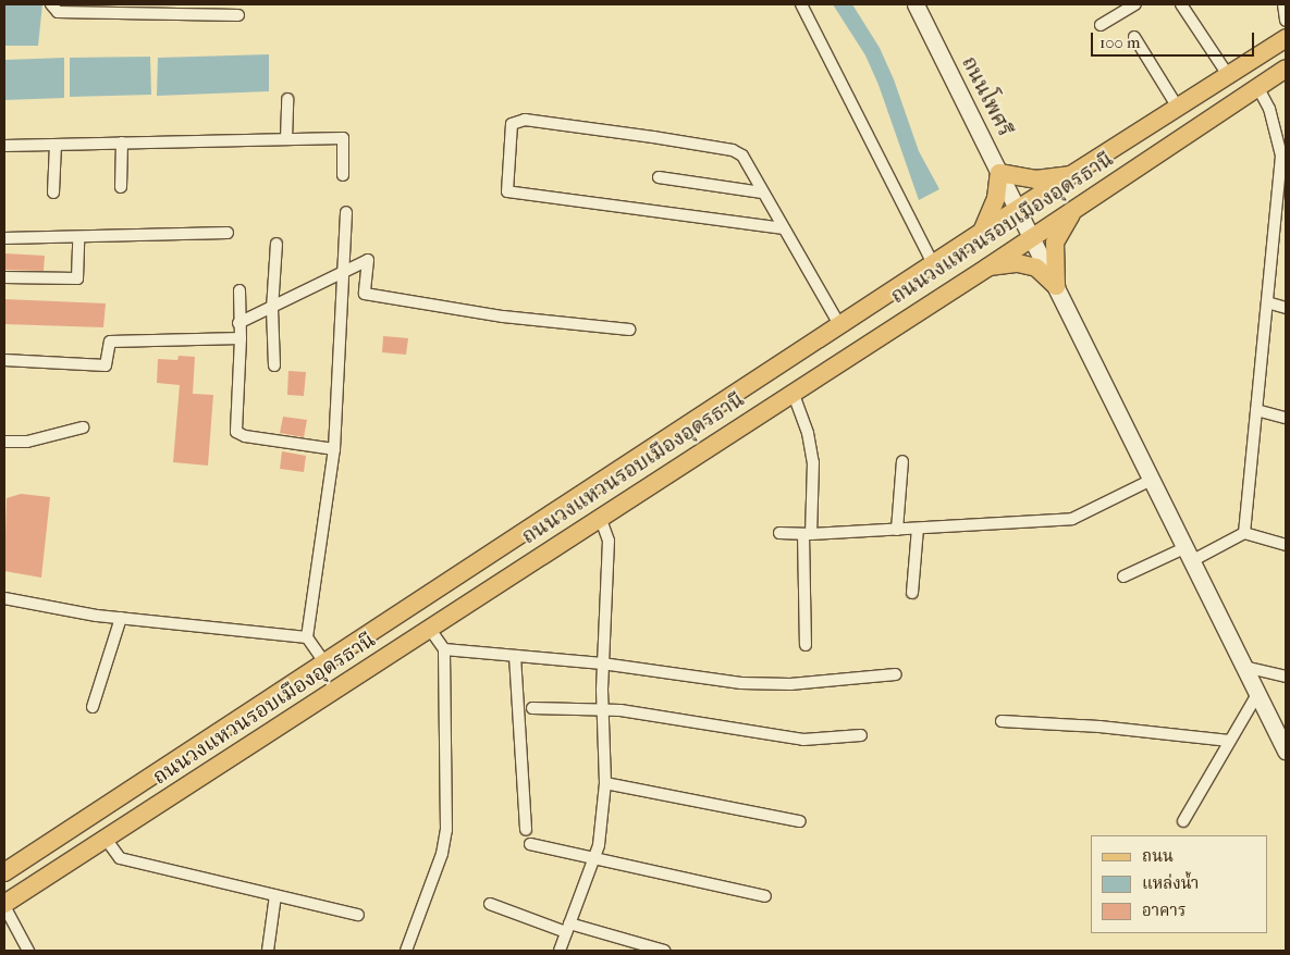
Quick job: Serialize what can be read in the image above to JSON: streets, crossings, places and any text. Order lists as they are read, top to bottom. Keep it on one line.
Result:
{"streets":{"main road":["ถนนวงแหวนรอบเมืองอุดรธานี"],"street":["ถนนโพศรี"]},"crossings":[["ถนนโพศรี","ถนนวงแหวนรอบเมืองอุดรธานี"]],"legend":["ถนน","แหล่งน้ำ","อาคาร"],"scale_bar":"100 m"}
